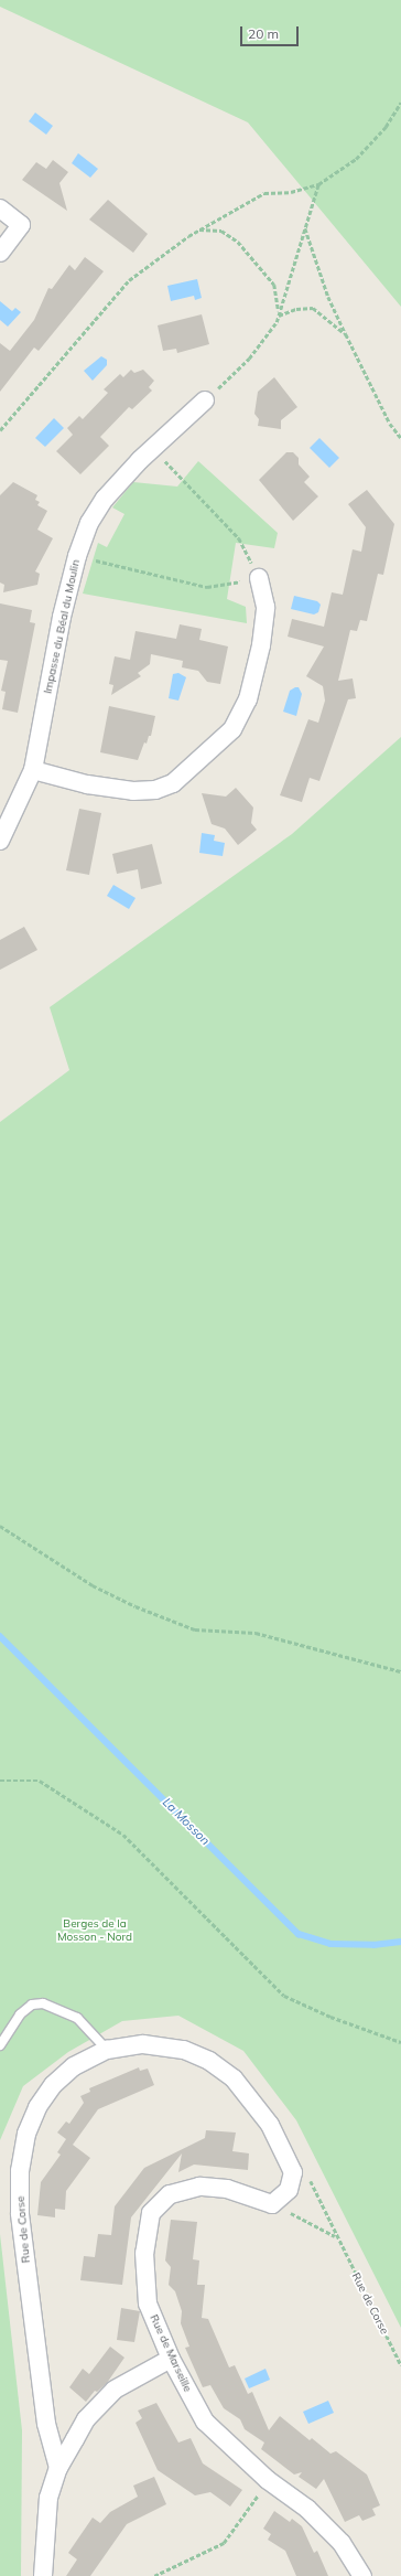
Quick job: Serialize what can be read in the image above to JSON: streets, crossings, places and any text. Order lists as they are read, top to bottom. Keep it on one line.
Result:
{"streets":{"street":["Impasse du Béal du Moulin","Rue de Corse","Rue de Marseille"]},"crossings":[["Rue de Corse","Rue de Marseille"]],"water":["La Mosson"],"parks":["Berges de la Mosson - Nord"],"scale_bar":"20 m"}
